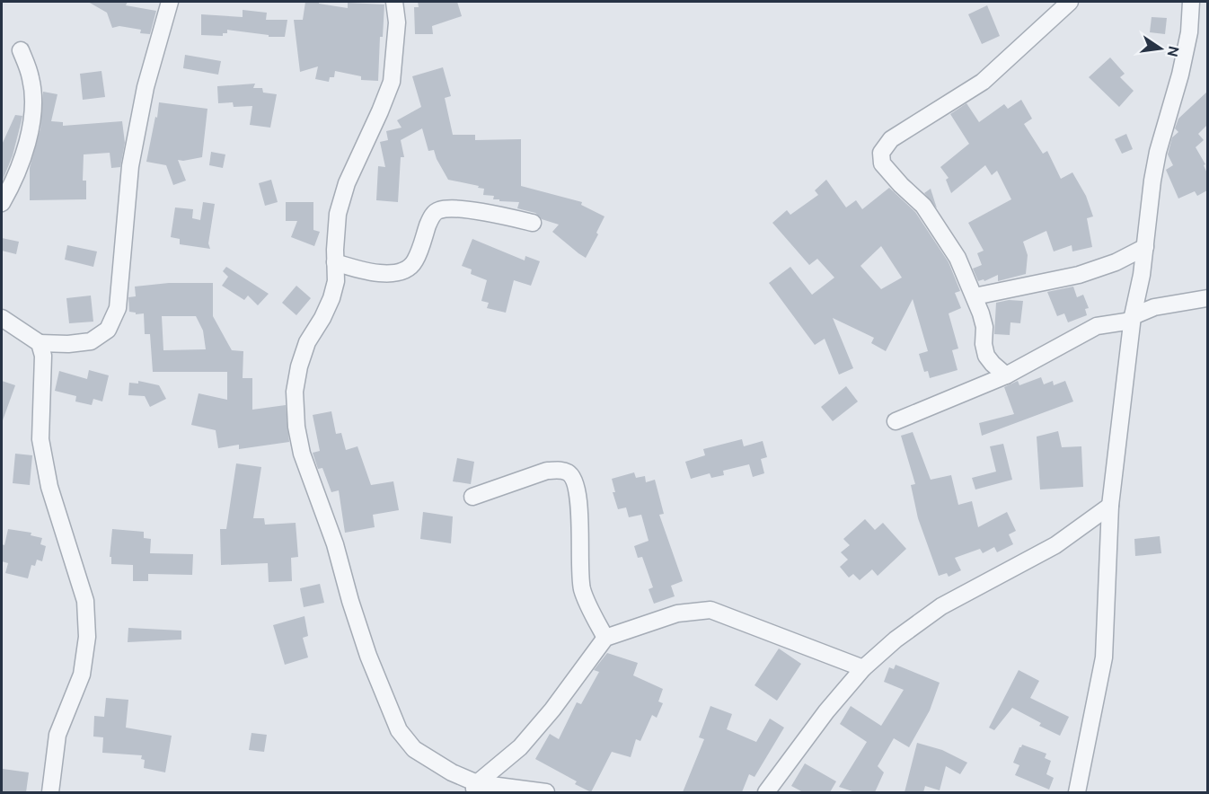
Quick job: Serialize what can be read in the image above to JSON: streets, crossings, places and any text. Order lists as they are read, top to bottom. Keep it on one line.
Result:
{"north":"right"}
